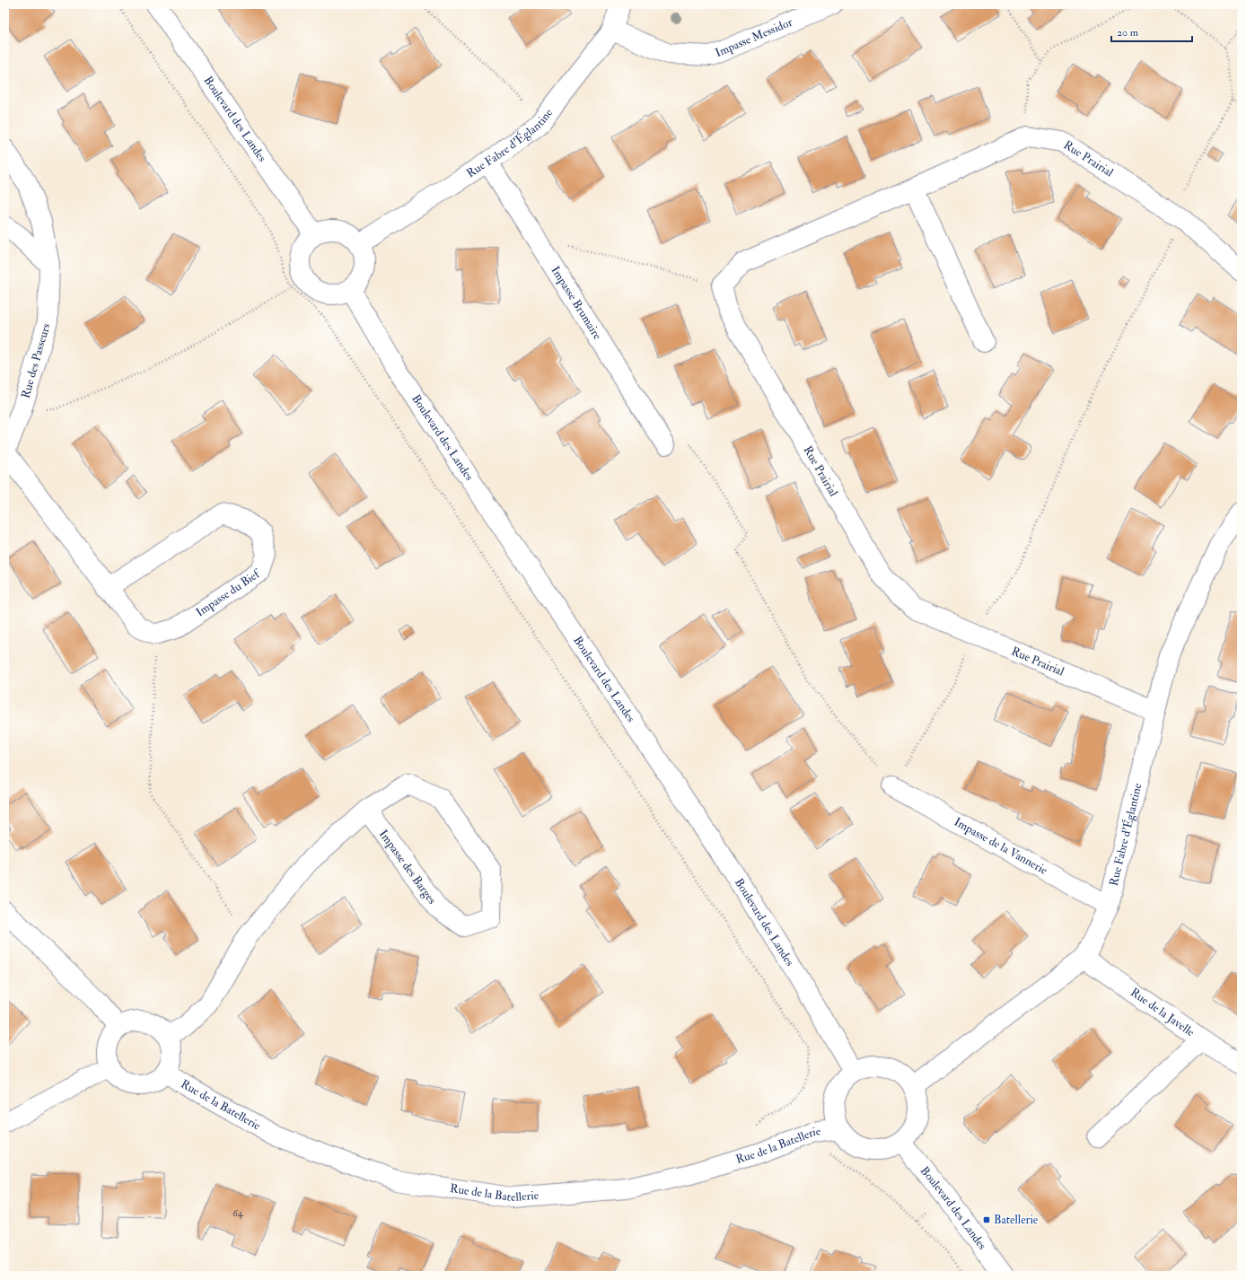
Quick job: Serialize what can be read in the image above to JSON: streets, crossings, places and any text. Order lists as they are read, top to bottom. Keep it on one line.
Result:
{"streets":{"street":["Impasse Messidor","Boulevard des Landes","Rue Fabre d'Églantine","Rue Prairial","Impasse Brumaire","Rue des Passeurs","Impasse du Bief","Impasse de la Vannerie","Impasse des Barges","Rue de la Javelle","Rue de la Batellerie"]},"crossings":[["Impasse Messidor","Rue Fabre d'Églantine"],["Boulevard des Landes","Rue Fabre d'Églantine"],["Boulevard des Landes","Rue de la Batellerie"],["Rue Fabre d'Églantine","Rue Prairial"],["Rue Fabre d'Églantine","Impasse Brumaire"],["Rue Fabre d'Églantine","Impasse de la Vannerie"],["Rue Fabre d'Églantine","Rue de la Javelle"],["Rue Fabre d'Églantine","Rue de la Batellerie"],["Impasse des Barges","Rue de la Batellerie"]],"places":{"transit":["Batellerie"]},"house_numbers":["64"],"scale_bar":"20 m"}
